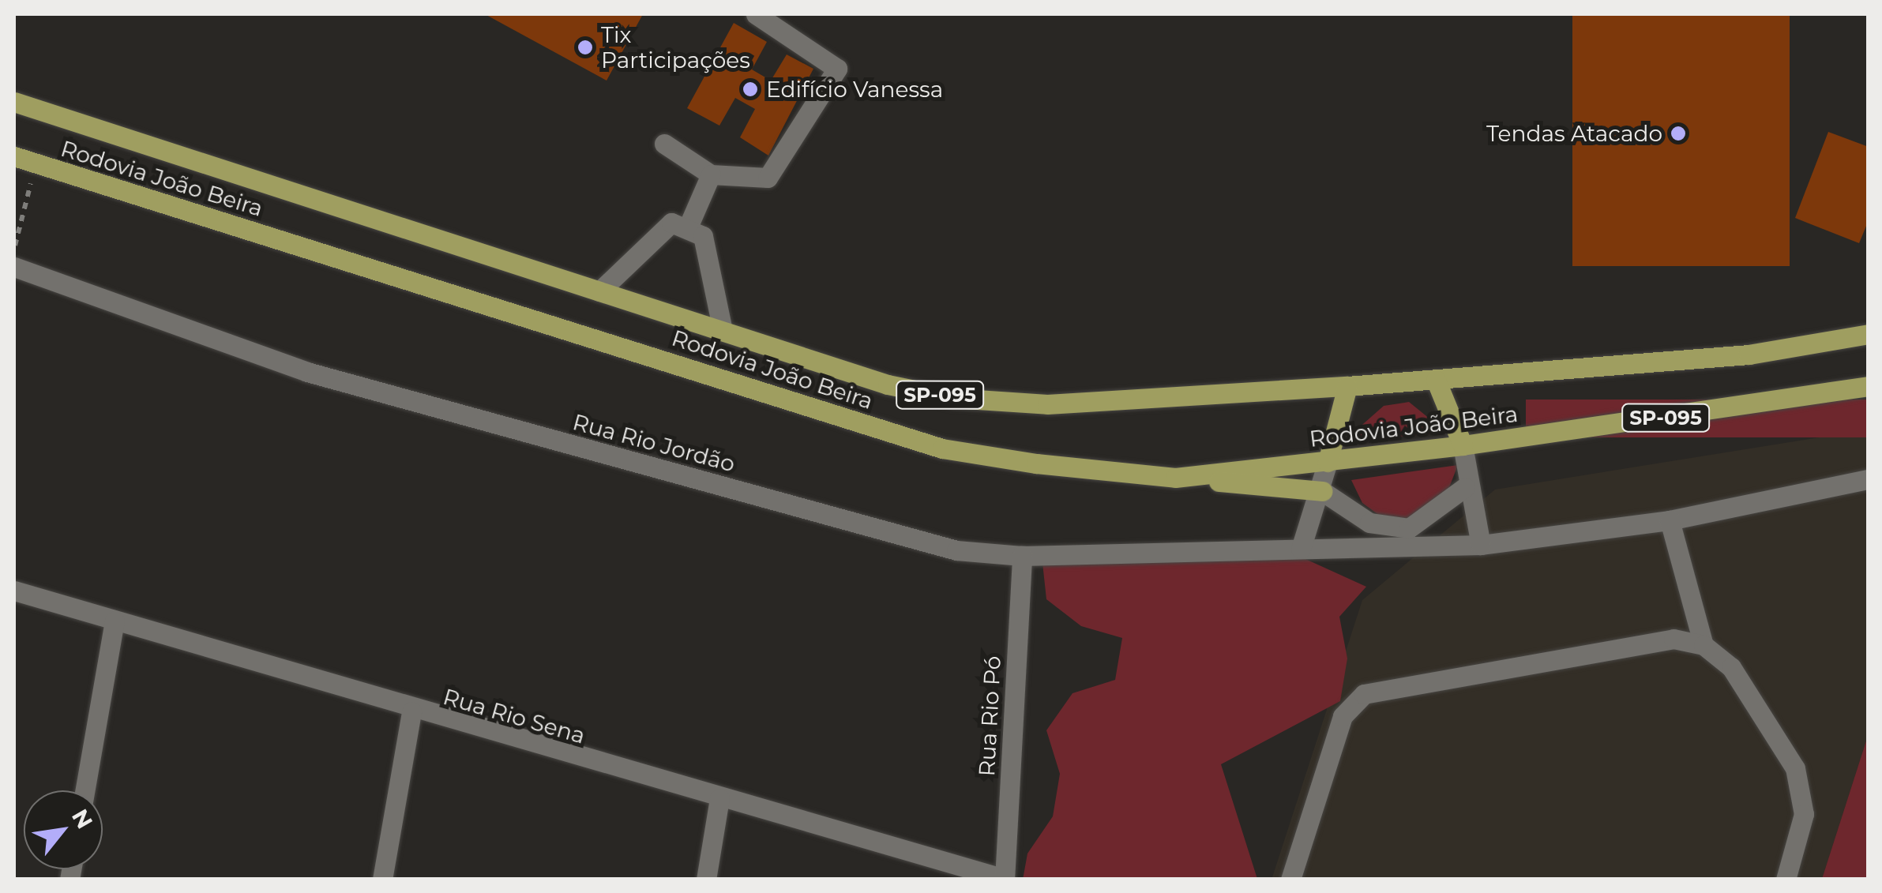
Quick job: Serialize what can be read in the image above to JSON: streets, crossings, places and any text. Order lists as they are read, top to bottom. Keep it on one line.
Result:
{"streets":{"main road":["Rodovia João Beira","SP-095"],"street":["Rua Rio Jordão","Rua Rio Sena","Rua Rio Pó"]},"crossings":[["Rua Rio Jordão","Rua Rio Pó"],["Rua Rio Sena","Rua Rio Pó"]],"places":["Tix Participações","Edifício Vanessa","Tendas Atacado"],"north":"top right"}
